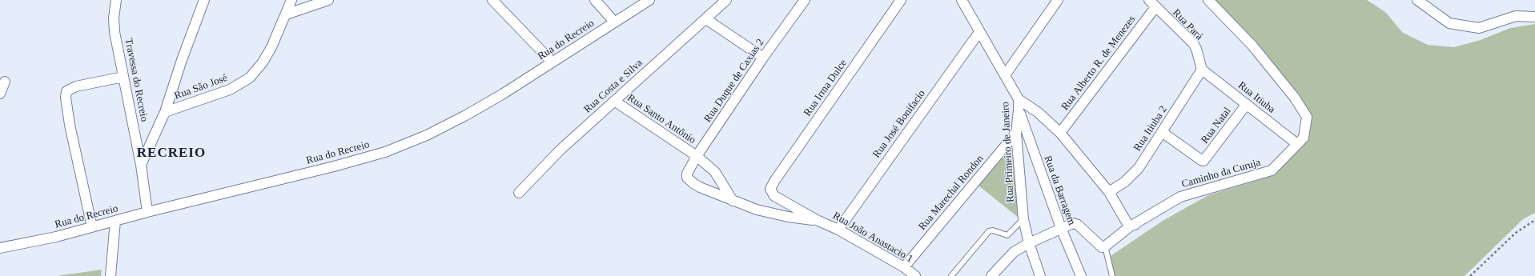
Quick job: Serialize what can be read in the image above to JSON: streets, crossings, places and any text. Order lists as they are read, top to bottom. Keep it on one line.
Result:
{"streets":{"street":["Rua Pará","Rua do Recreio","Rua Alberto R. de Menezes","Travessa do Recreio","Rua Duque de Caxias 2","Rua Costa e Silva","Rua São José","Rua Irma Dulce","Rua Itiuba","Rua Santo Antônio","Rua José Bonifacio","Rua Natal","Rua Itiuba 2","Rua Primeiro de Janeiro","Caminho da Curuja","Rua da Barragem","Rua Marechal Rondon","Rua João Anastacio 1"]},"crossings":[["Rua Pará","Rua Alberto R. de Menezes"],["Rua Pará","Rua Itiuba"],["Rua Pará","Rua Itiuba 2"],["Rua do Recreio","Travessa do Recreio"],["Travessa do Recreio","Rua São José"],["Rua Duque de Caxias 2","Rua Santo Antônio"],["Rua Duque de Caxias 2","Rua João Anastacio 1"],["Rua Costa e Silva","Rua Santo Antônio"],["Rua Irma Dulce","Rua João Anastacio 1"],["Rua Itiuba","Rua Natal"],["Rua Itiuba","Rua Itiuba 2"],["Rua Itiuba","Caminho da Curuja"],["Rua José Bonifacio","Rua Primeiro de Janeiro"],["Rua José Bonifacio","Rua João Anastacio 1"],["Rua Natal","Rua Itiuba 2"],["Rua Primeiro de Janeiro","Rua da Barragem"],["Rua Primeiro de Janeiro","Rua Marechal Rondon"],["Rua Marechal Rondon","Rua João Anastacio 1"]],"districts":["RECREIO"]}
